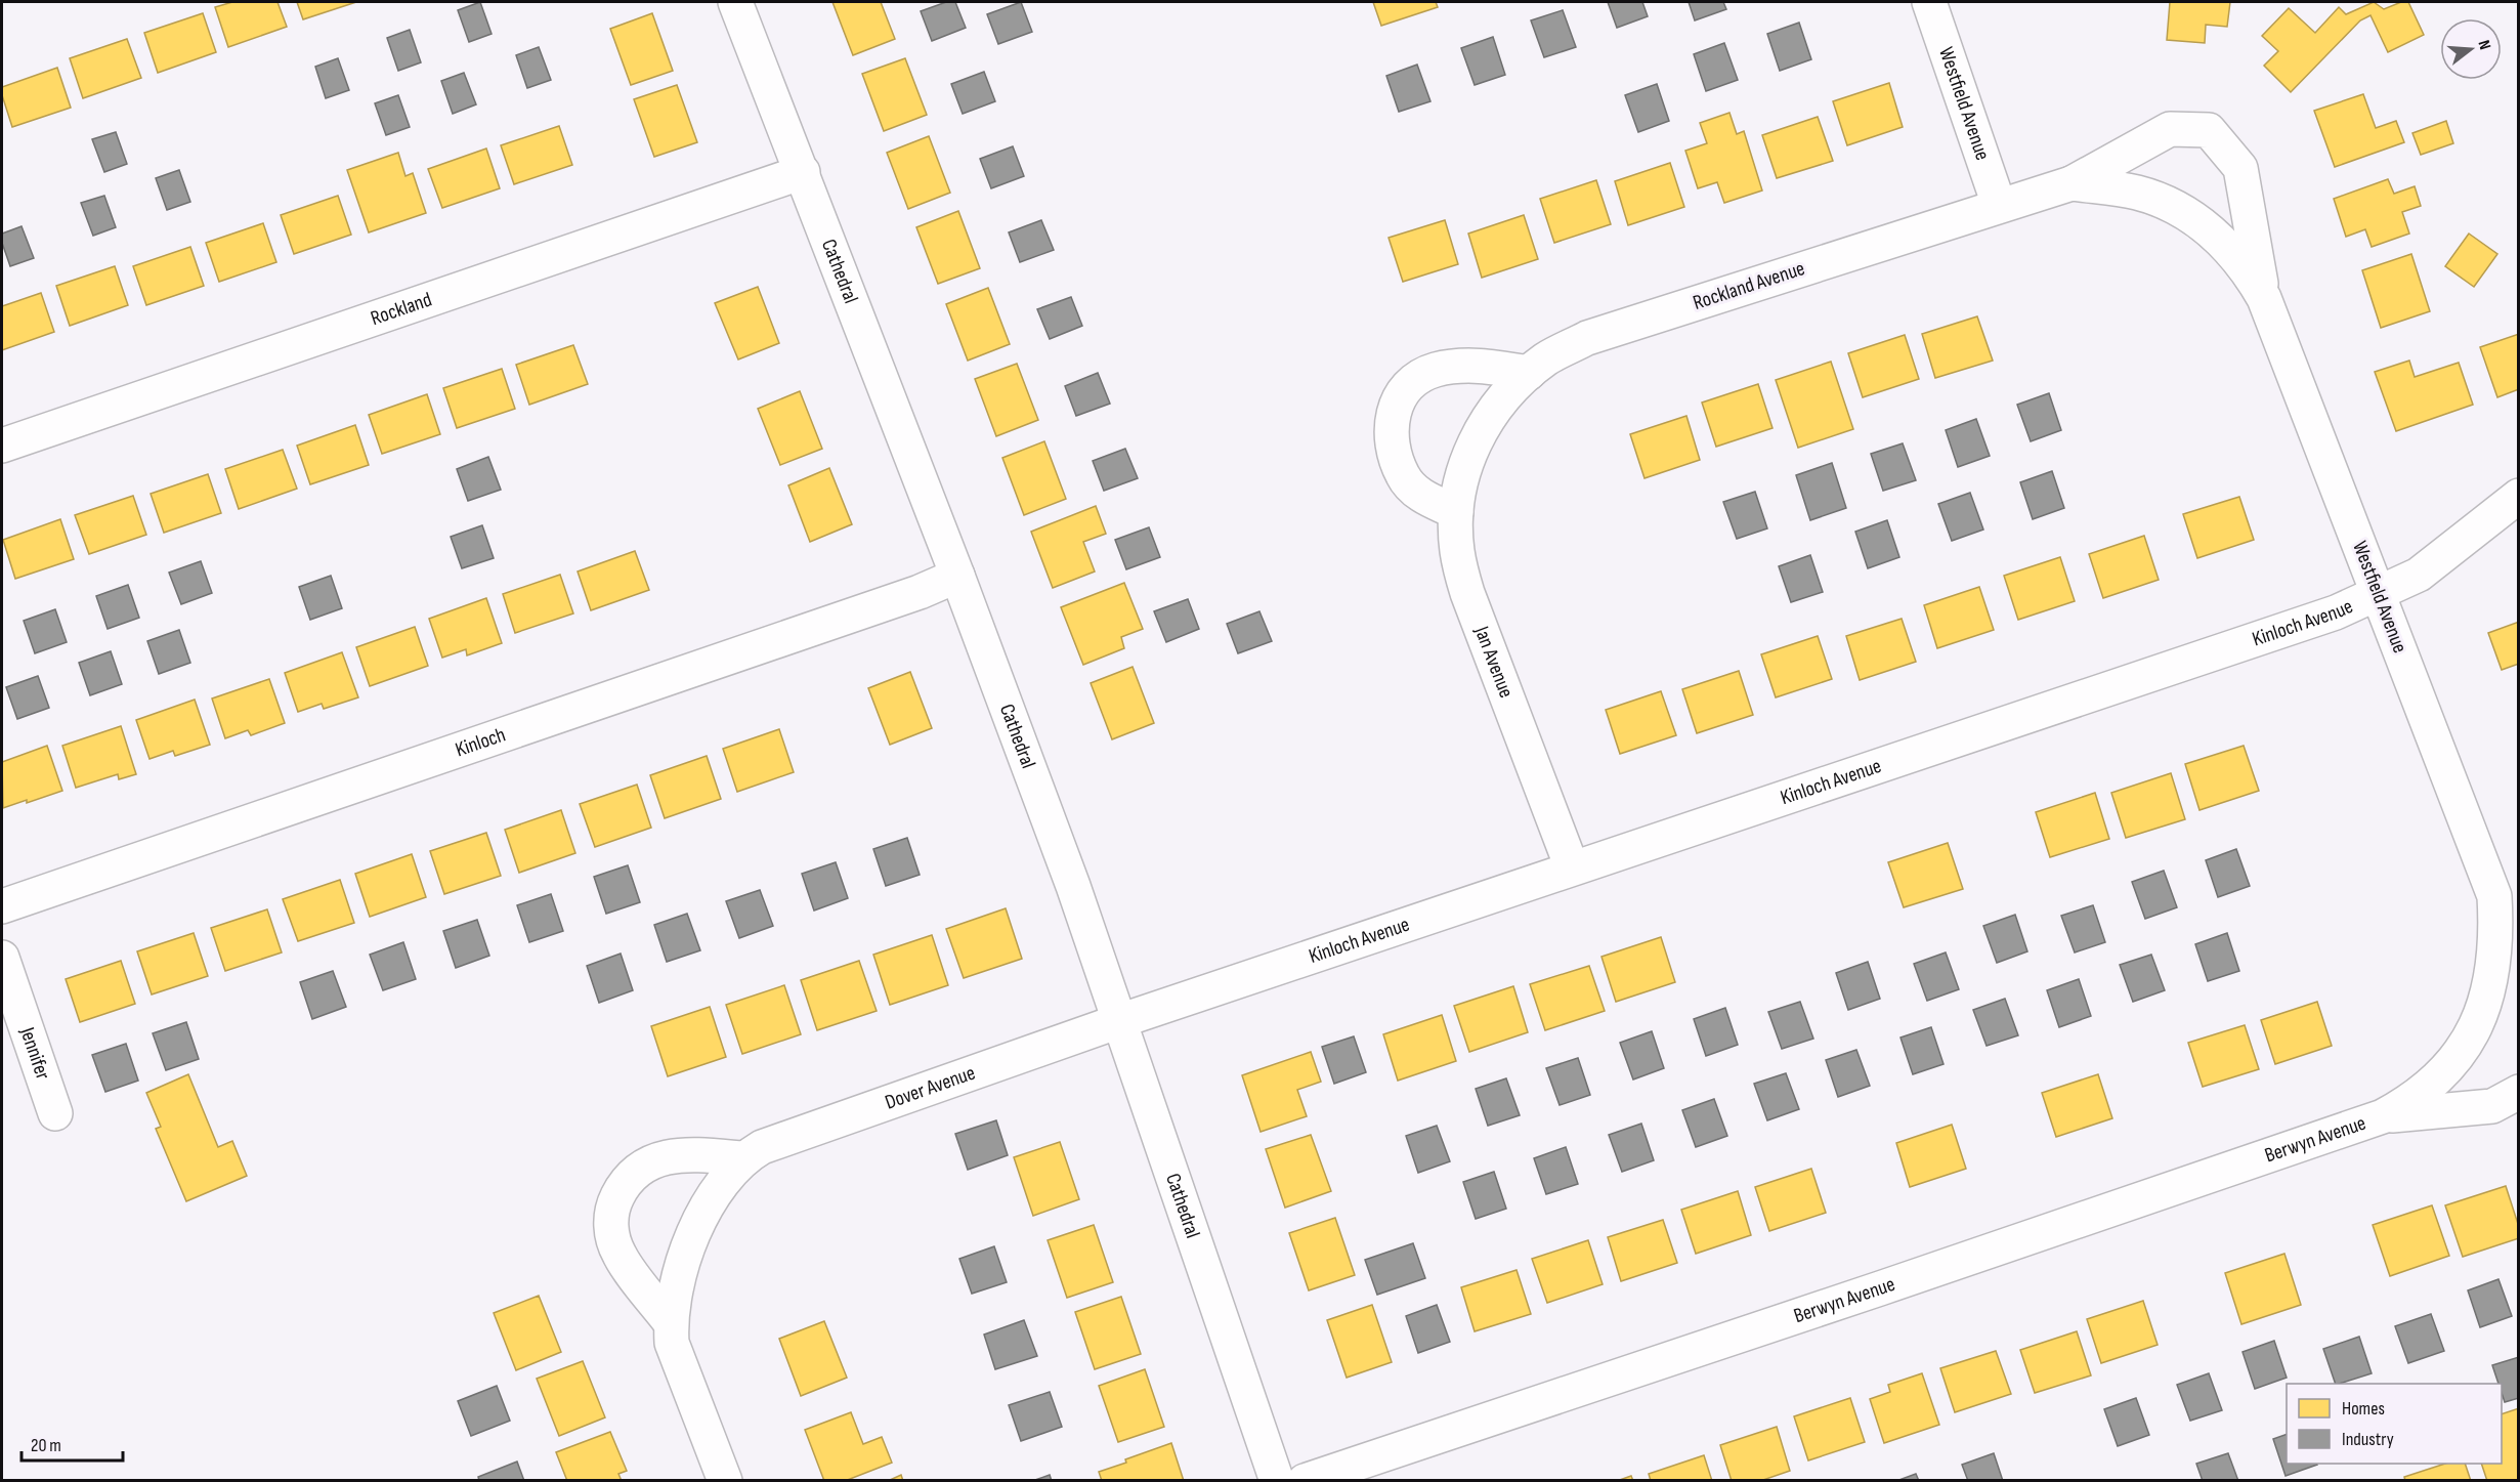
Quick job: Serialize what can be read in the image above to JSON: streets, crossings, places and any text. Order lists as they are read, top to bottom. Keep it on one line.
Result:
{"streets":{"street":["Westfield Avenue","Cathedral","Rockland Avenue","Rockland","Kinloch Avenue","Jan Avenue","Kinloch","Jennifer","Dover Avenue","Berwyn Avenue"]},"crossings":[["Westfield Avenue","Rockland Avenue"],["Westfield Avenue","Kinloch Avenue"],["Westfield Avenue","Berwyn Avenue"],["Cathedral","Rockland"],["Cathedral","Kinloch Avenue"],["Cathedral","Kinloch"],["Cathedral","Dover Avenue"],["Rockland Avenue","Jan Avenue"],["Kinloch Avenue","Jan Avenue"],["Kinloch Avenue","Dover Avenue"]],"legend":["Homes","Industry"],"scale_bar":"20 m","north":"right"}
